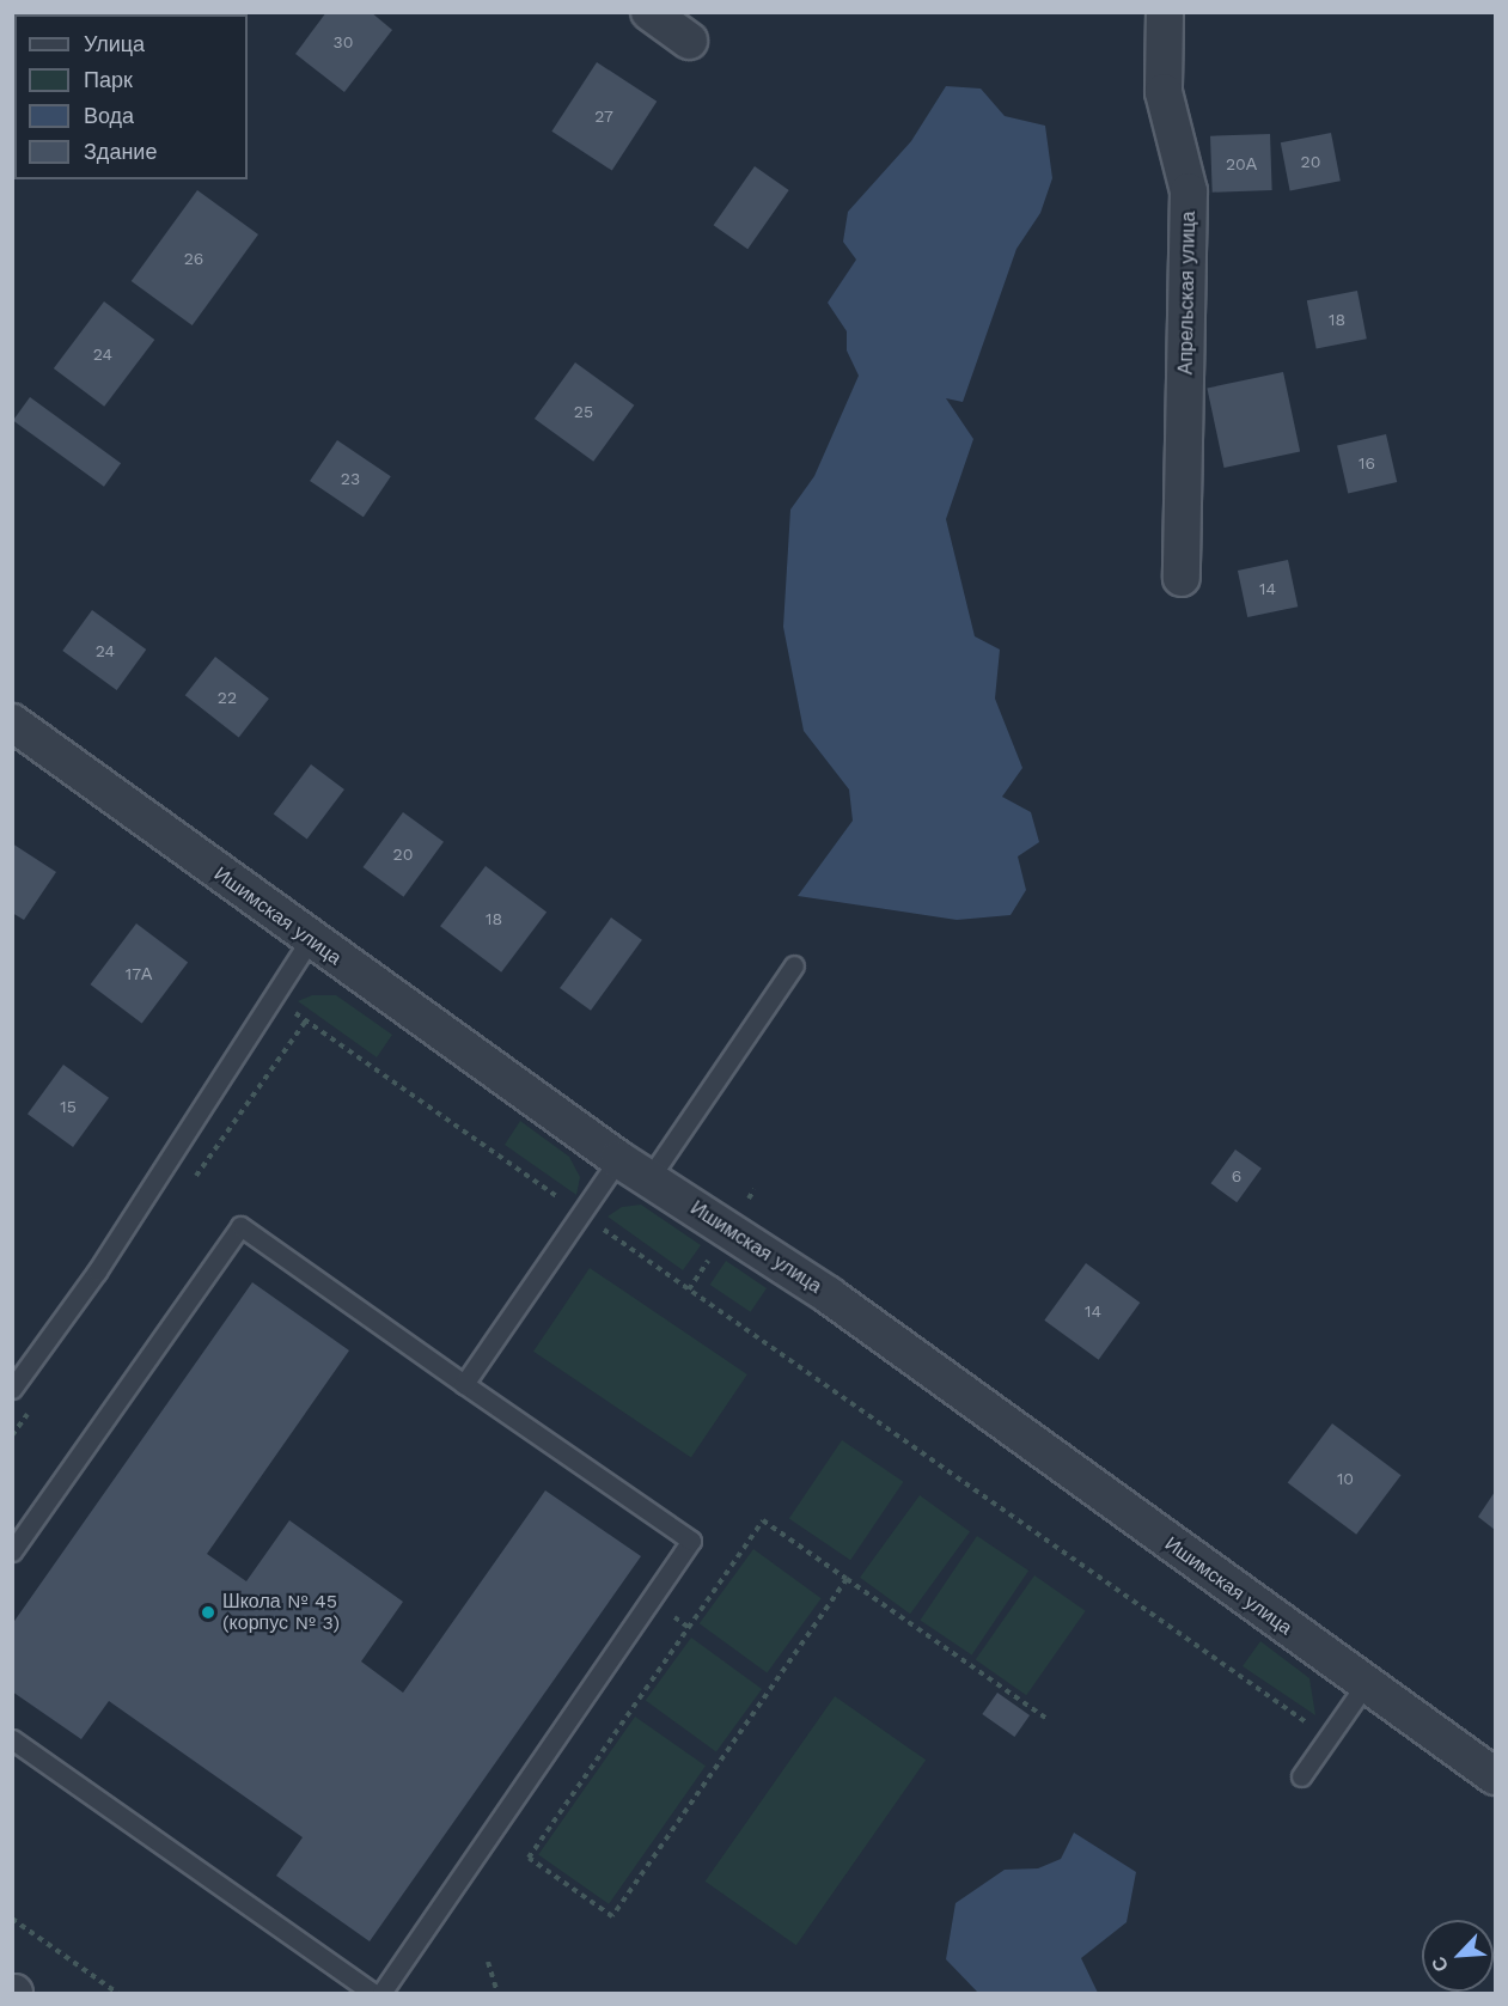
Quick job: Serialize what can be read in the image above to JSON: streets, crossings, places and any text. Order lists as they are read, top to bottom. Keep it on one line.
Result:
{"streets":{"street":["Апрельская улица","Ишимская улица"]},"places":["Школа № 45 (корпус № 3)"],"house_numbers":["30","27","20","20А","26","18","24","25","16","23","14","24","22","20","18","17А","15","6","14","10"],"legend":["Улица","Парк","Вода","Здание"],"north":"bottom left"}
